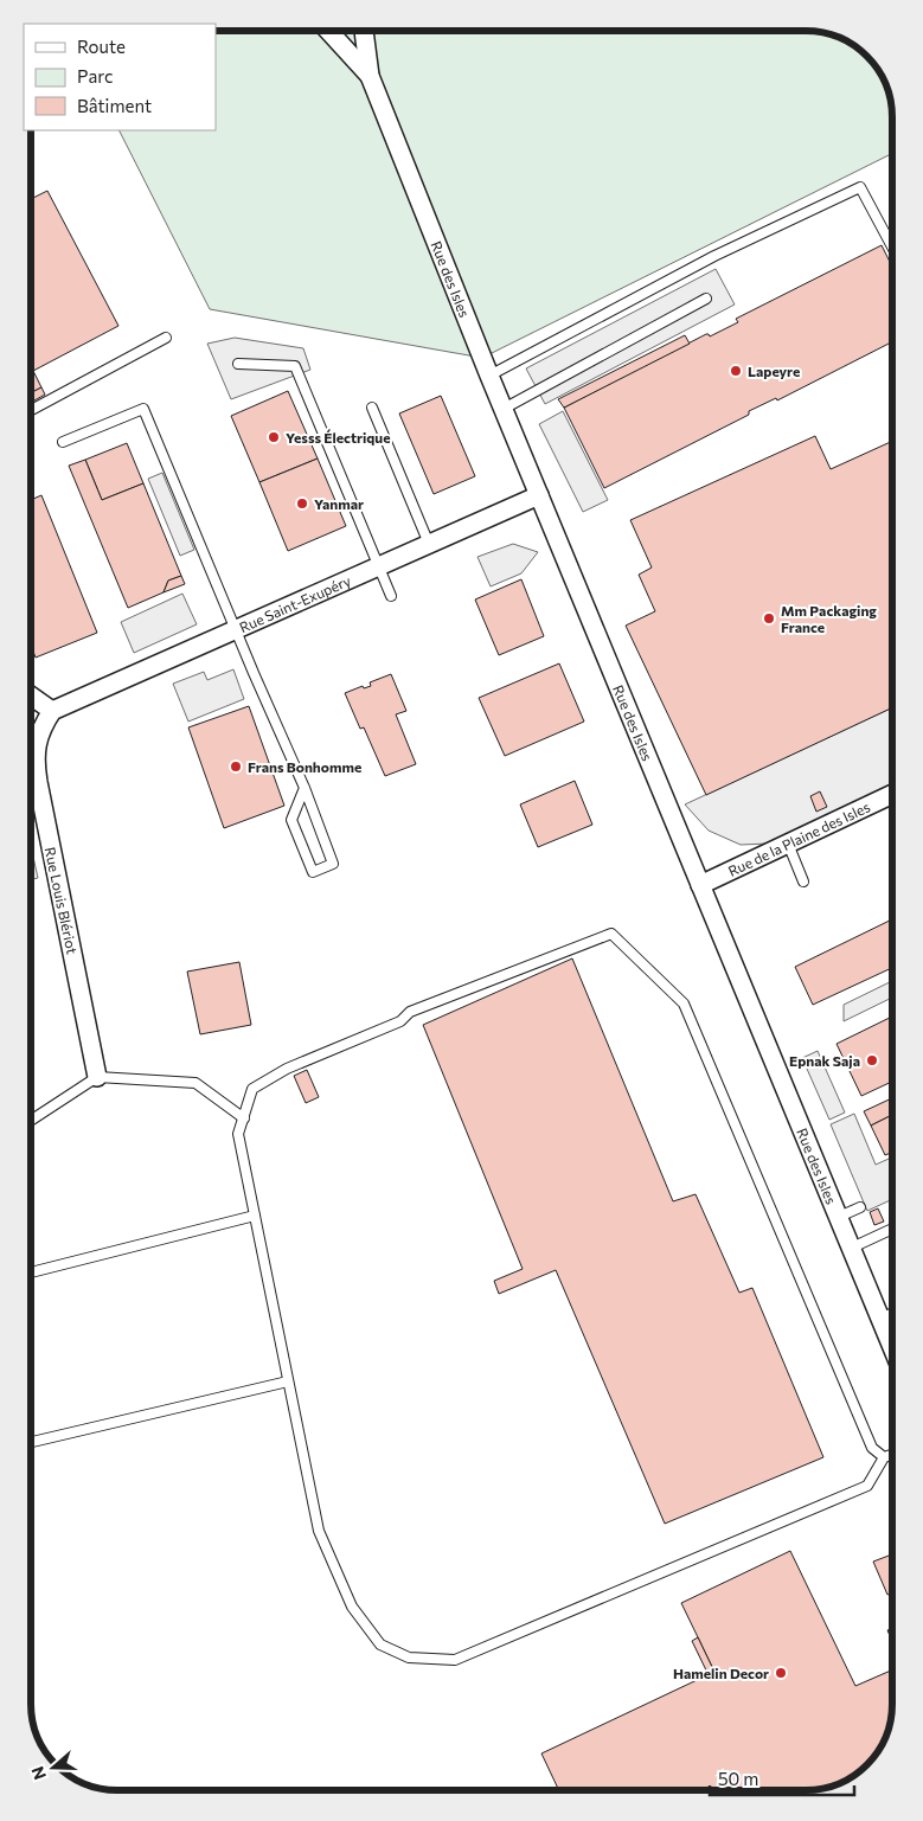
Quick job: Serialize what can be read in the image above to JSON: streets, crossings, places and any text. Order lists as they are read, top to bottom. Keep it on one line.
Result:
{"streets":{"street":["Rue des Isles","Rue Saint-Exupéry","Rue de la Plaine des Isles","Rue Louis Blériot"]},"crossings":[["Rue des Isles","Rue Saint-Exupéry"],["Rue des Isles","Rue de la Plaine des Isles"],["Rue Saint-Exupéry","Rue Louis Blériot"]],"places":["Lapeyre","Yesss Électrique","Yanmar","Mm Packaging France","Frans Bonhomme","Epnak Saja","Hamelin Decor"],"legend":["Route","Parc","Bâtiment"],"scale_bar":"50 m","north":"left"}
